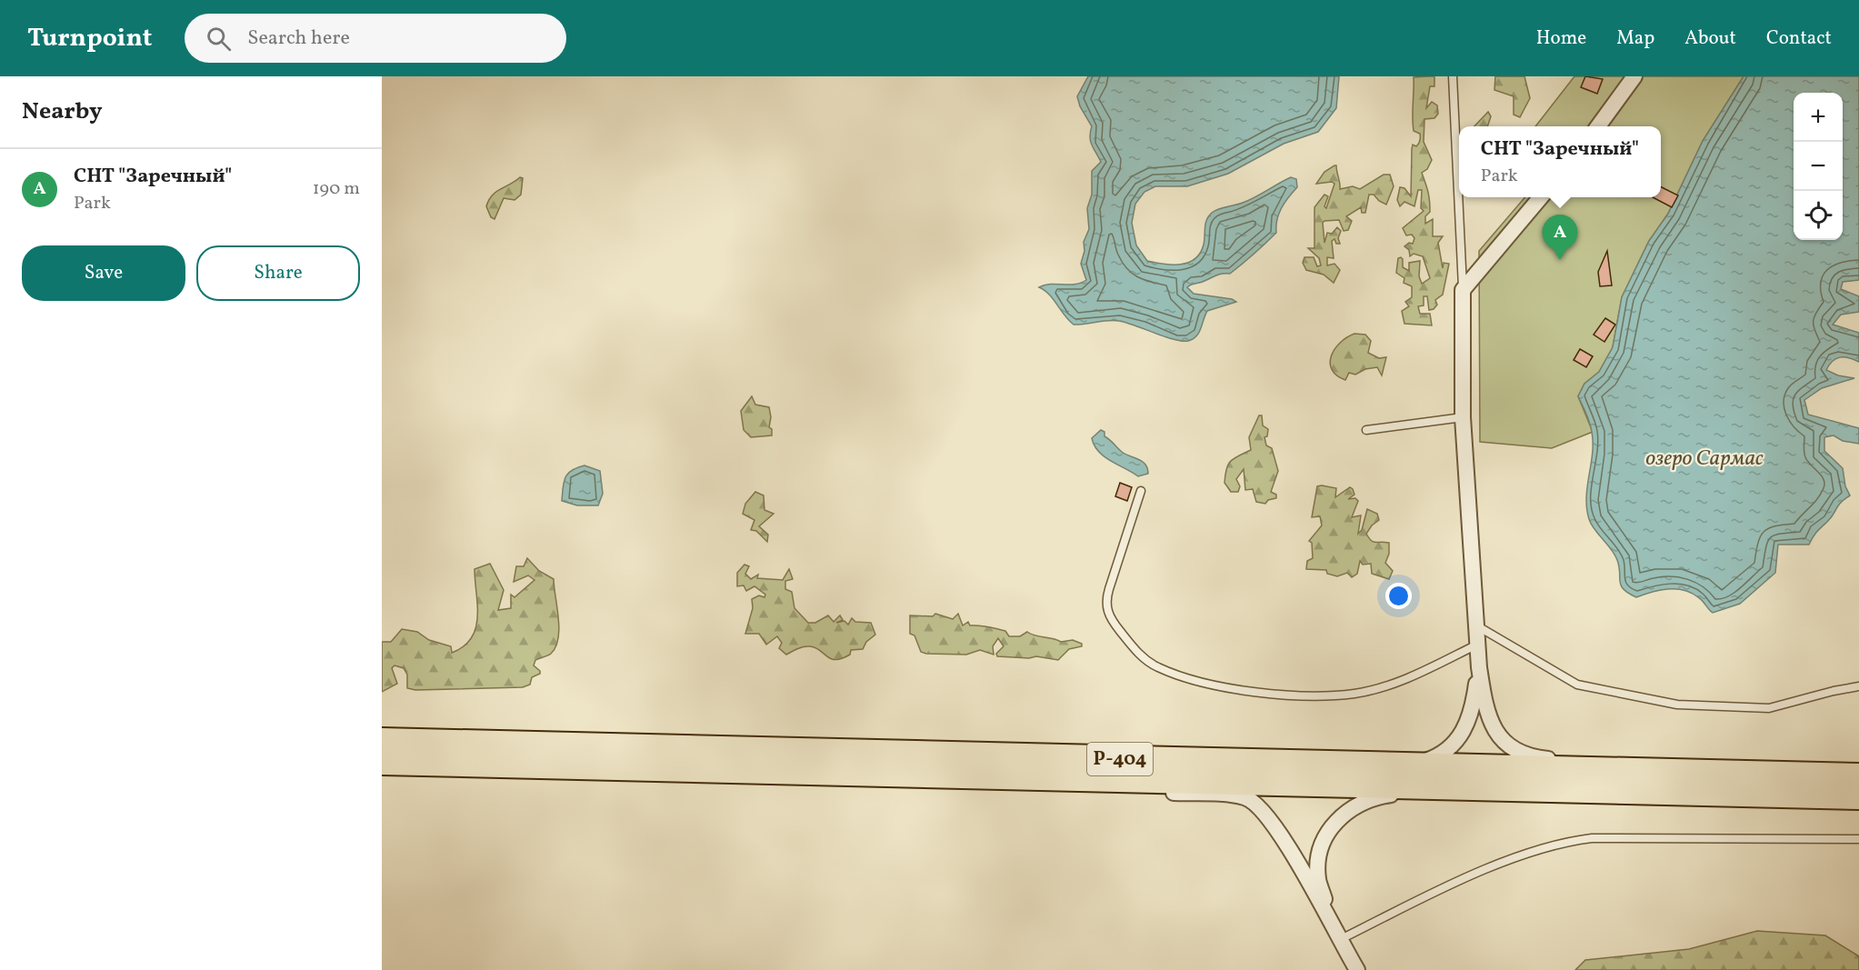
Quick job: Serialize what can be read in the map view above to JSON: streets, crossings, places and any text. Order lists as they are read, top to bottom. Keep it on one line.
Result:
{"streets":{"highway":["Р-404"]},"water":["озеро Сармас"],"page":{"header":"Turnpoint","search":"Search here","nav":["Home","Map","About","Contact"],"heading":"Nearby","map_buttons":["+","−"],"popup":["СНТ \"Заречный\"","Park"],"list":[{"mark":"A","name":"СНТ \"Заречный\"","note":"Park","value":"190 m"}],"pins":"A","buttons":["Save","Share"]}}
